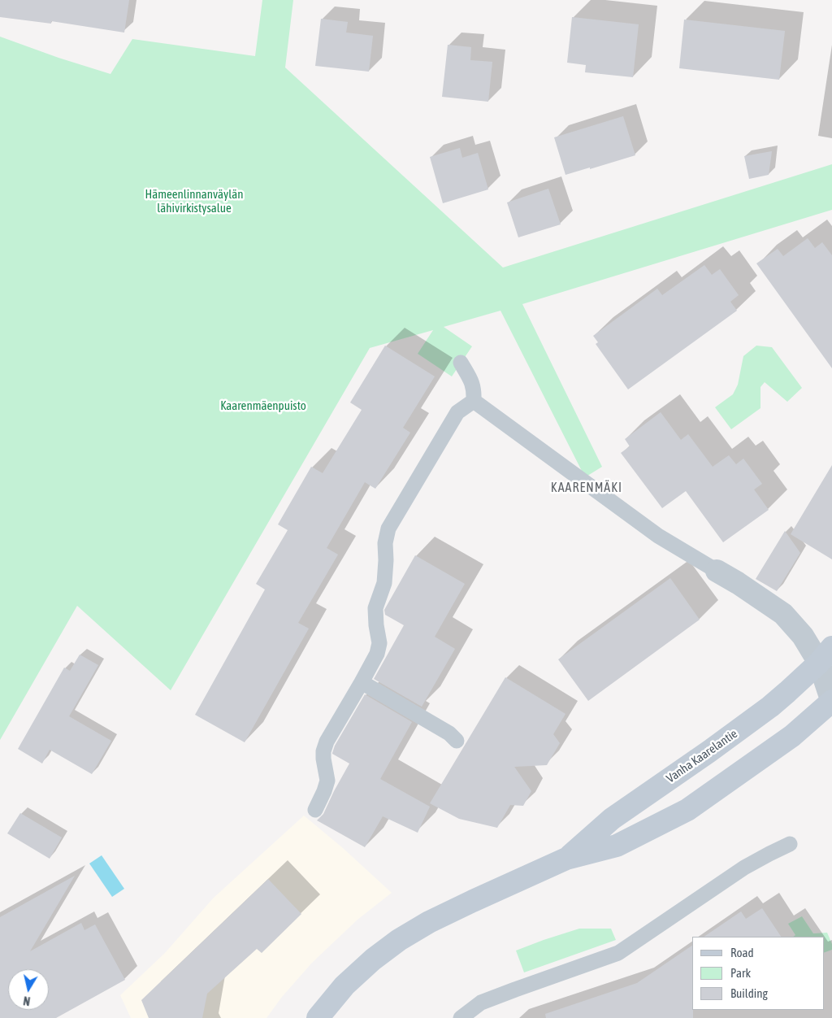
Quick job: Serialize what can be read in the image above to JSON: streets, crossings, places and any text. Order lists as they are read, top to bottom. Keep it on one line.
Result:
{"streets":{"main road":["Vanha Kaarelantie"]},"districts":["KAARENMÄKI"],"parks":["Hämeenlinnanväylän lähivirkistysalue","Kaarenmäenpuisto"],"legend":["Road","Park","Building"],"north":"bottom"}
